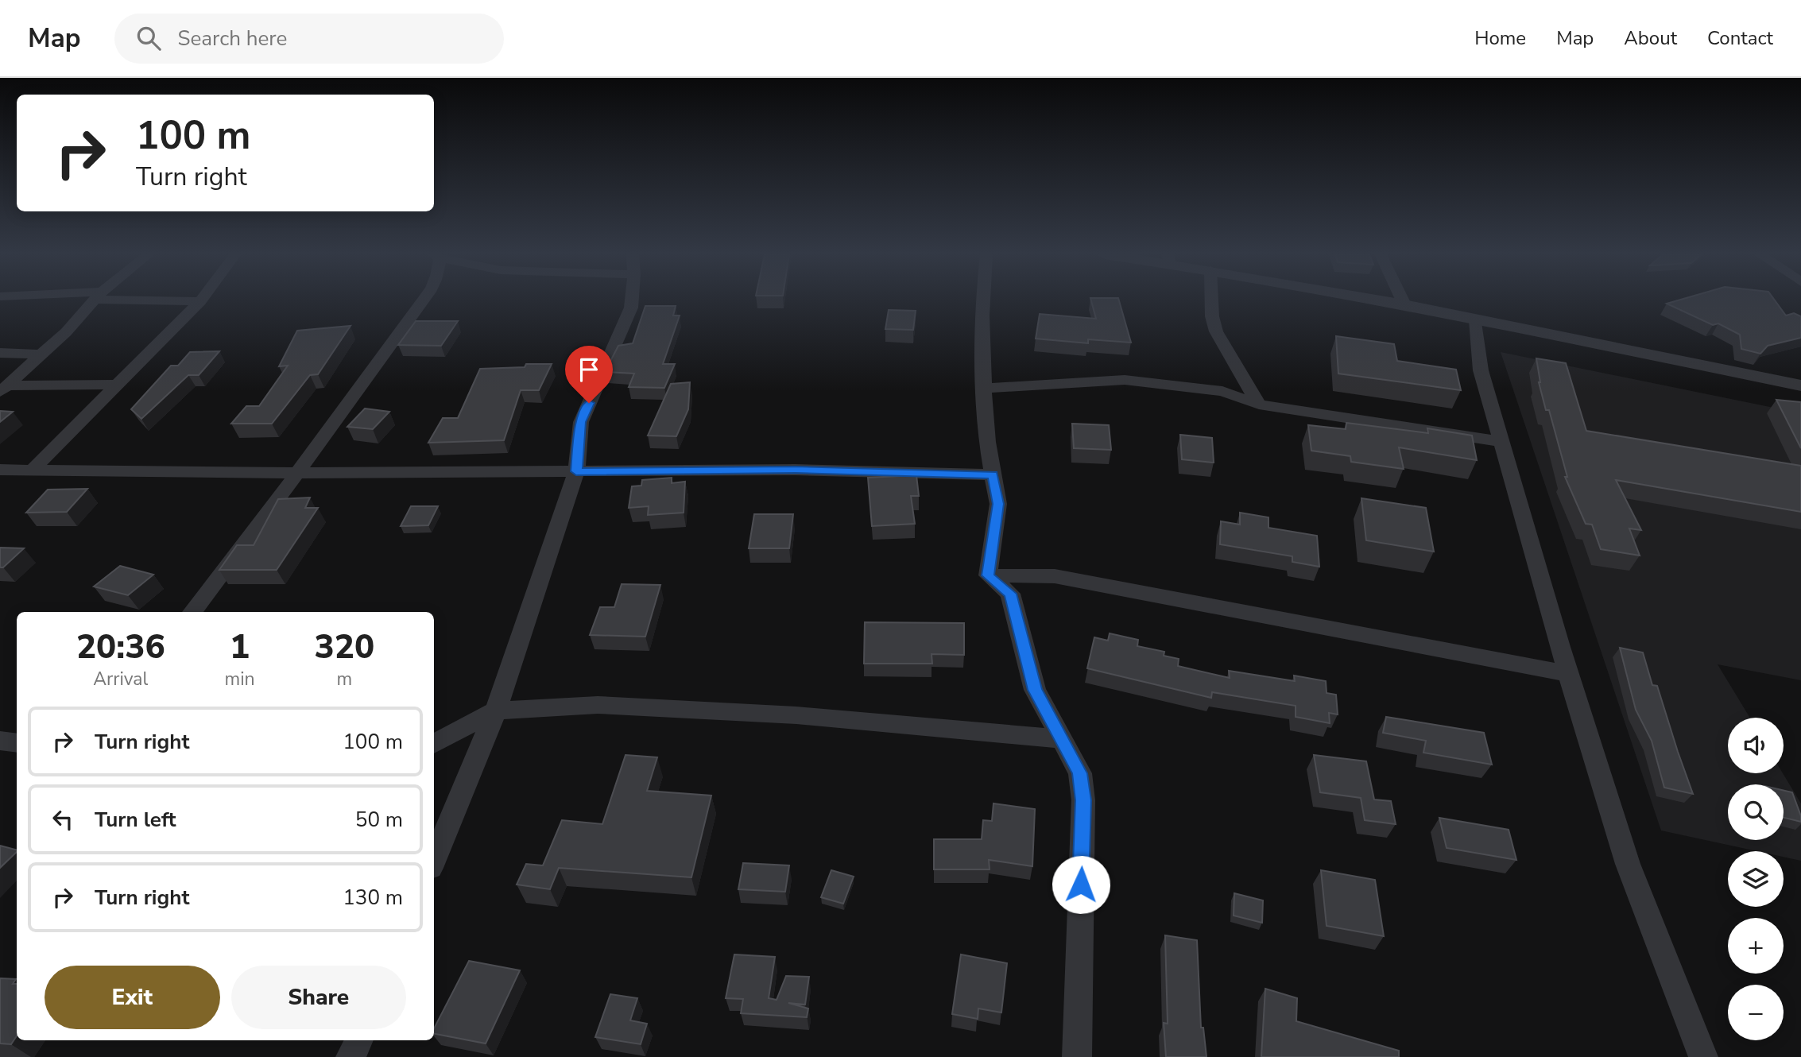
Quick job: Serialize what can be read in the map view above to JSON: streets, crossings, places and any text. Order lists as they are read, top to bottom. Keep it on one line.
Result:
{"page":{"header":"Map","search":"Search here","nav":["Home","Map","About","Contact"],"turn":["100 m","Turn right"],"eta":["20:36","Arrival","1","min","320","m"],"list":[{"name":"Turn right","value":"100 m"},{"name":"Turn left","value":"50 m"},{"name":"Turn right","value":"130 m"}],"map_buttons":["+","−"],"buttons":["Exit","Share"]}}
